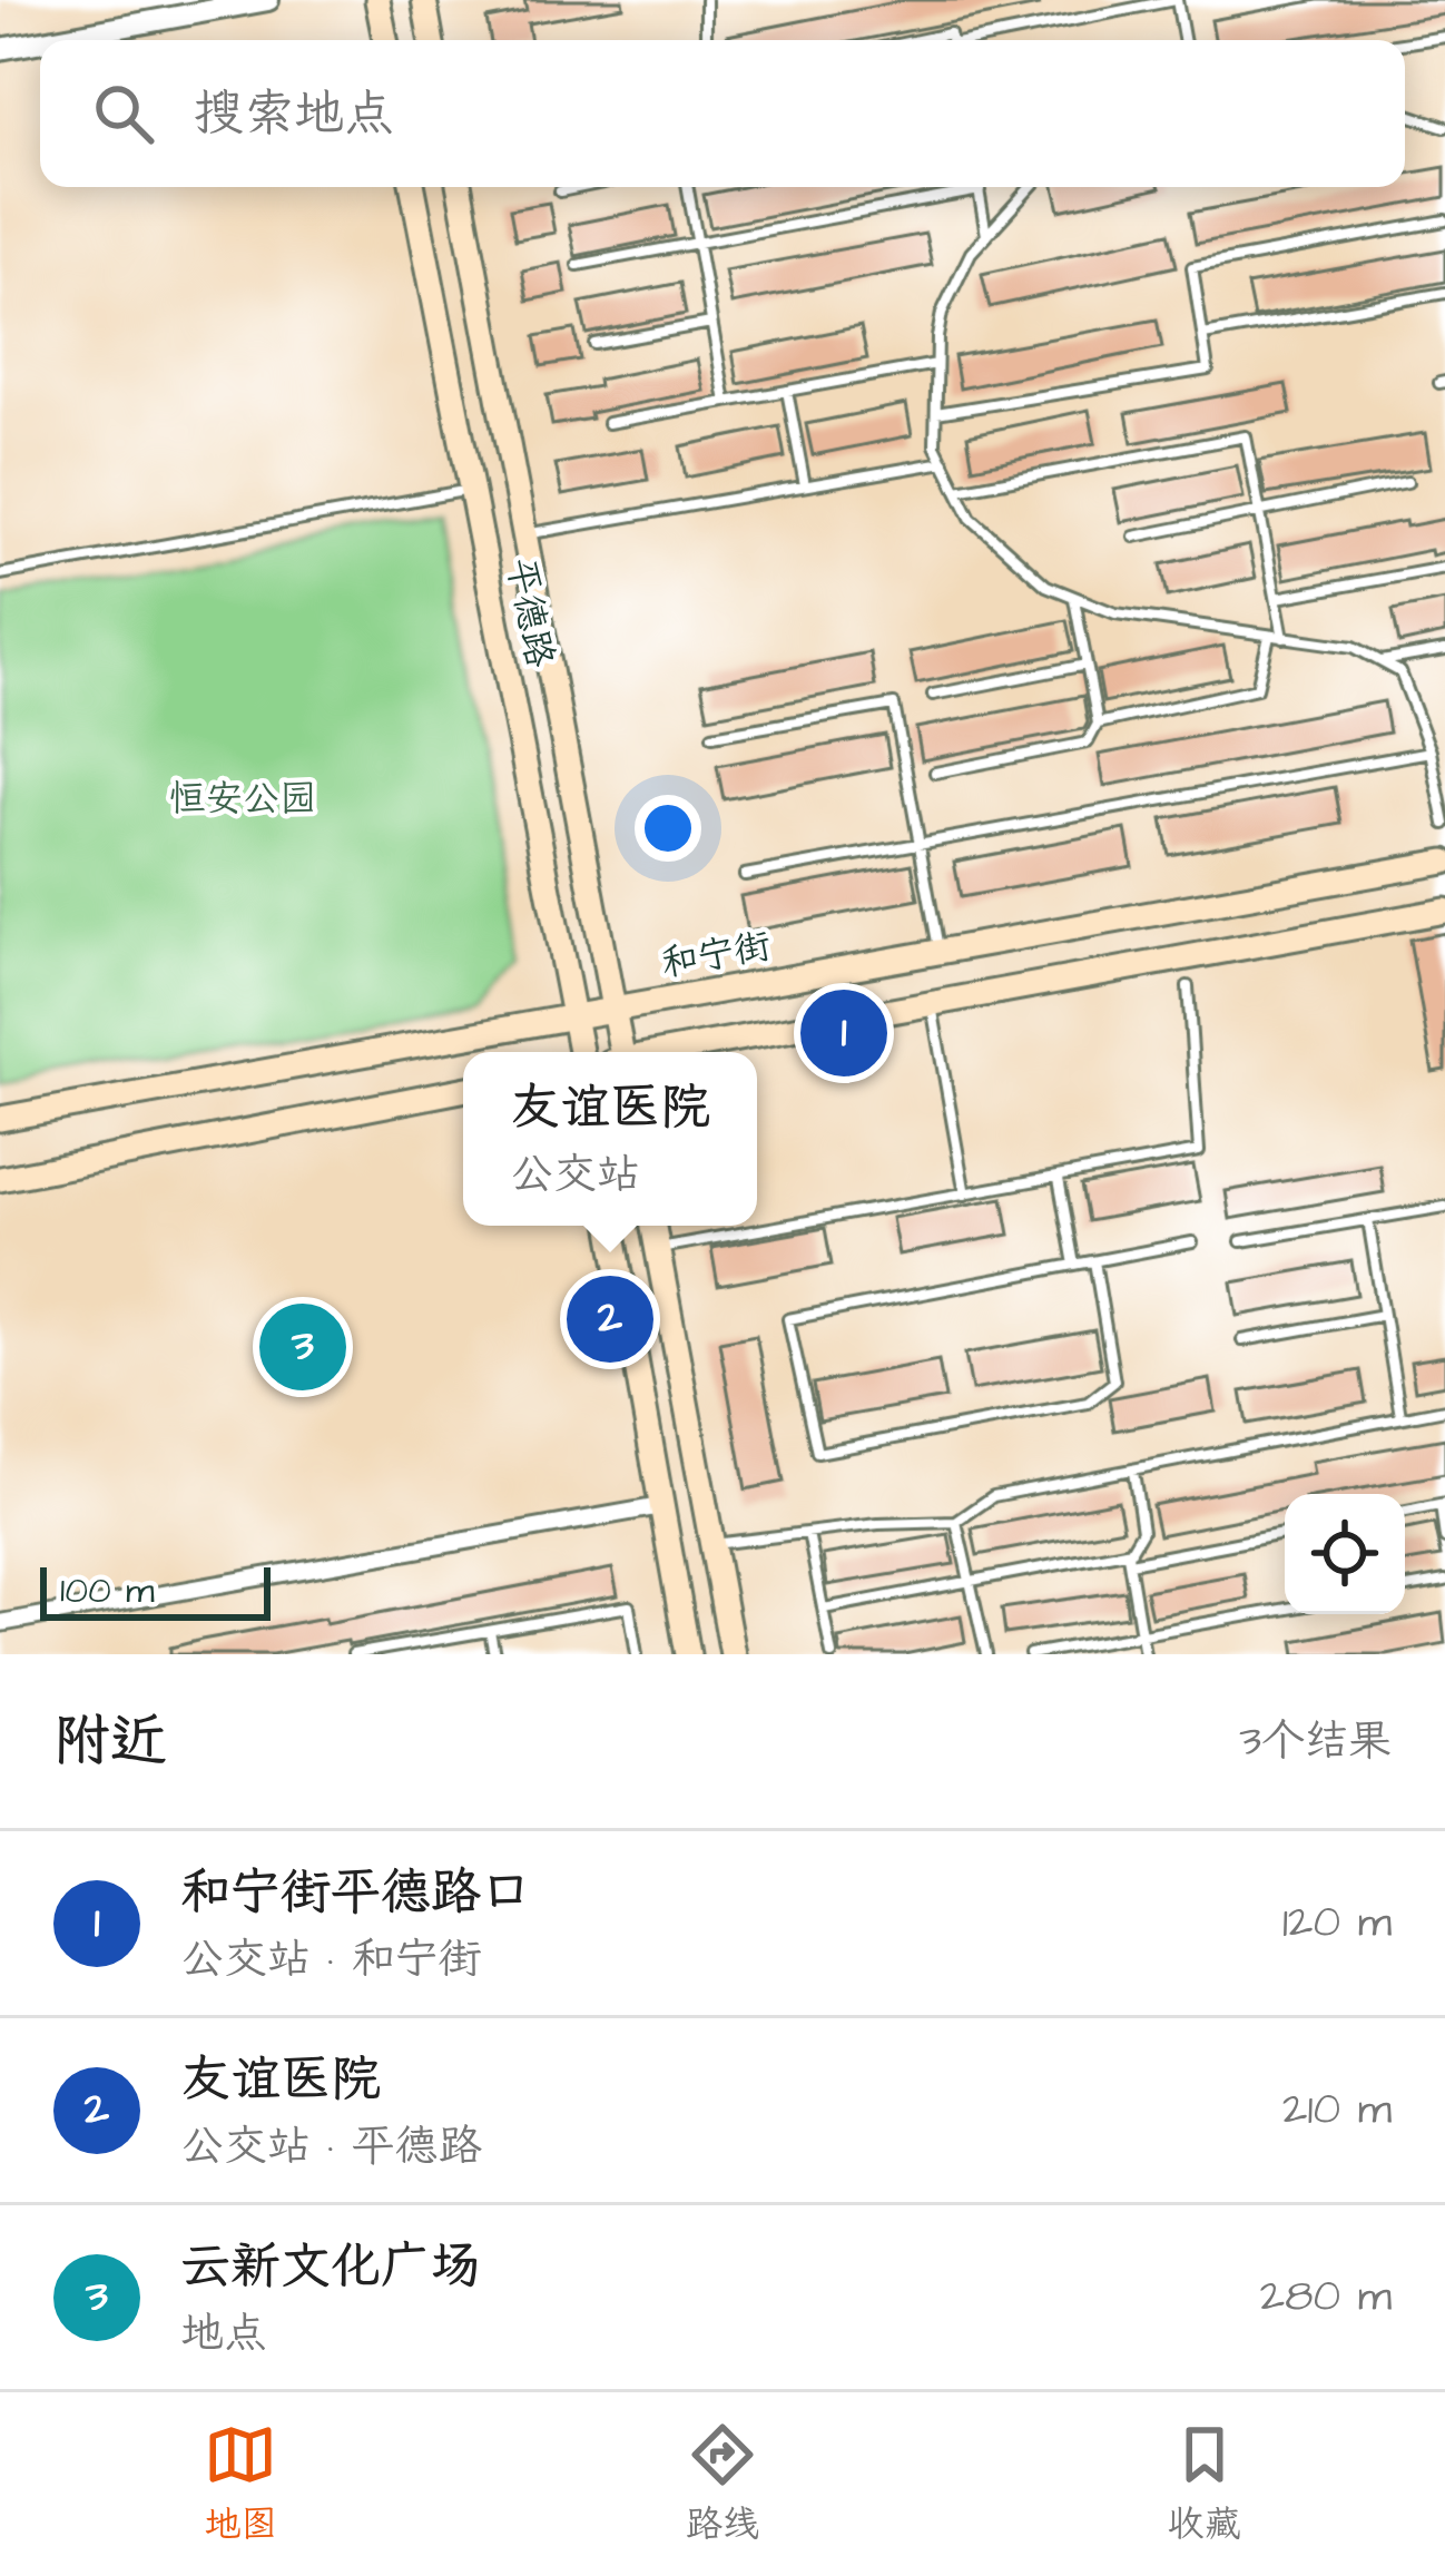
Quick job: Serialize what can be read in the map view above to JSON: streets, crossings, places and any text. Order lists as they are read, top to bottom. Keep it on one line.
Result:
{"streets":{"main road":["平德路","和宁街"]},"crossings":[["平德路","和宁街"]],"parks":["恒安公园"],"scale_bar":"100 m","page":{"search":"搜索地点","pins":["1","2","3"],"popup":["友谊医院","公交站"],"scale":"100 m","heading":["附近","3个结果"],"list":[{"mark":"1","name":"和宁街平德路口","note":"公交站 · 和宁街","value":"120 m"},{"mark":"2","name":"友谊医院","note":"公交站 · 平德路","value":"210 m"},{"mark":"3","name":"云新文化广场","note":"地点","value":"280 m"}],"nav":["地图","路线","收藏"]}}
